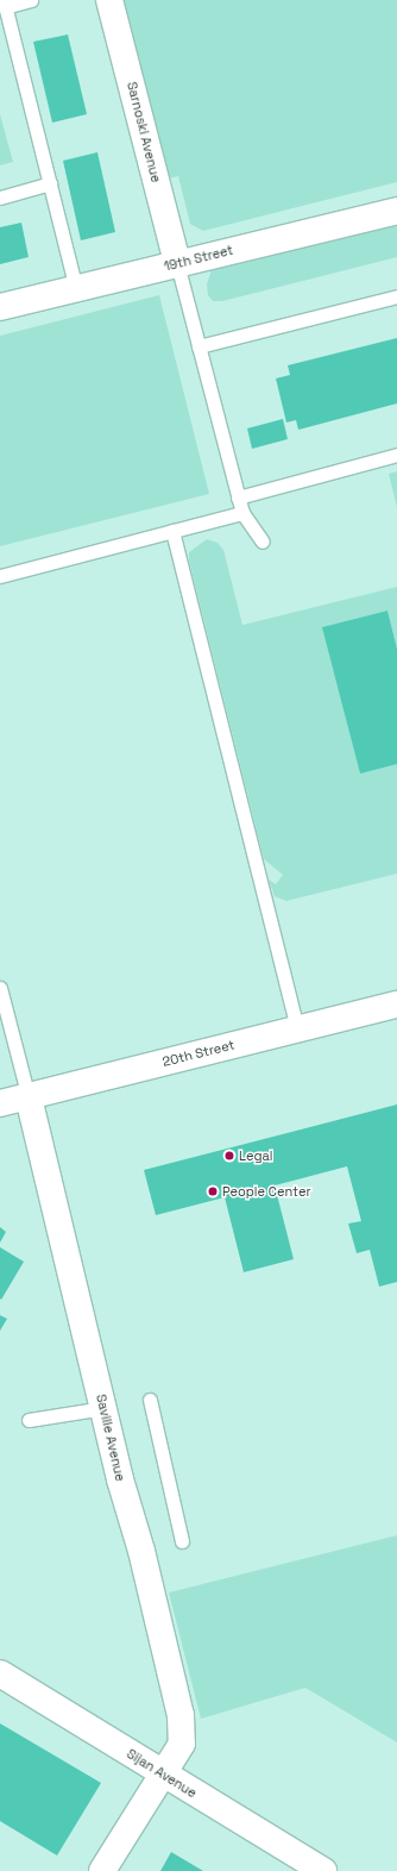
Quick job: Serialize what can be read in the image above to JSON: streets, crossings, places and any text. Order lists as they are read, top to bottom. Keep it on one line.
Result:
{"streets":{"street":["Sarnoski Avenue","19th Street","20th Street","Saville Avenue","Sijan Avenue"]},"crossings":[["Sarnoski Avenue","19th Street"],["20th Street","Saville Avenue"],["Saville Avenue","Sijan Avenue"]],"places":["Legal","People Center"]}
